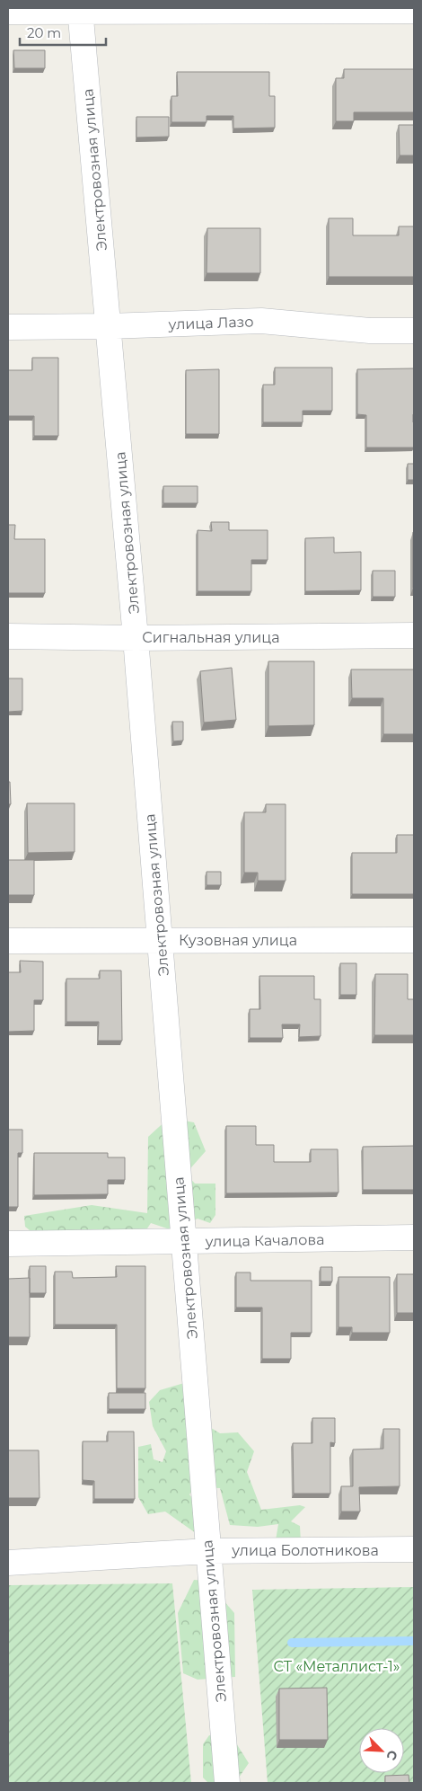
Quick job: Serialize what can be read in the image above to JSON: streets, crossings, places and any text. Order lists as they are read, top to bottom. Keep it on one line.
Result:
{"streets":{"street":["Электровозная улица","улица Лазо","Сигнальная улица","Кузовная улица","улица Качалова","улица Болотникова"]},"crossings":[["Электровозная улица","улица Лазо"],["Электровозная улица","Сигнальная улица"],["Электровозная улица","Кузовная улица"],["Электровозная улица","улица Качалова"],["Электровозная улица","улица Болотникова"]],"parks":["СТ «Металлист-1»"],"scale_bar":"20 m","north":"bottom right"}
